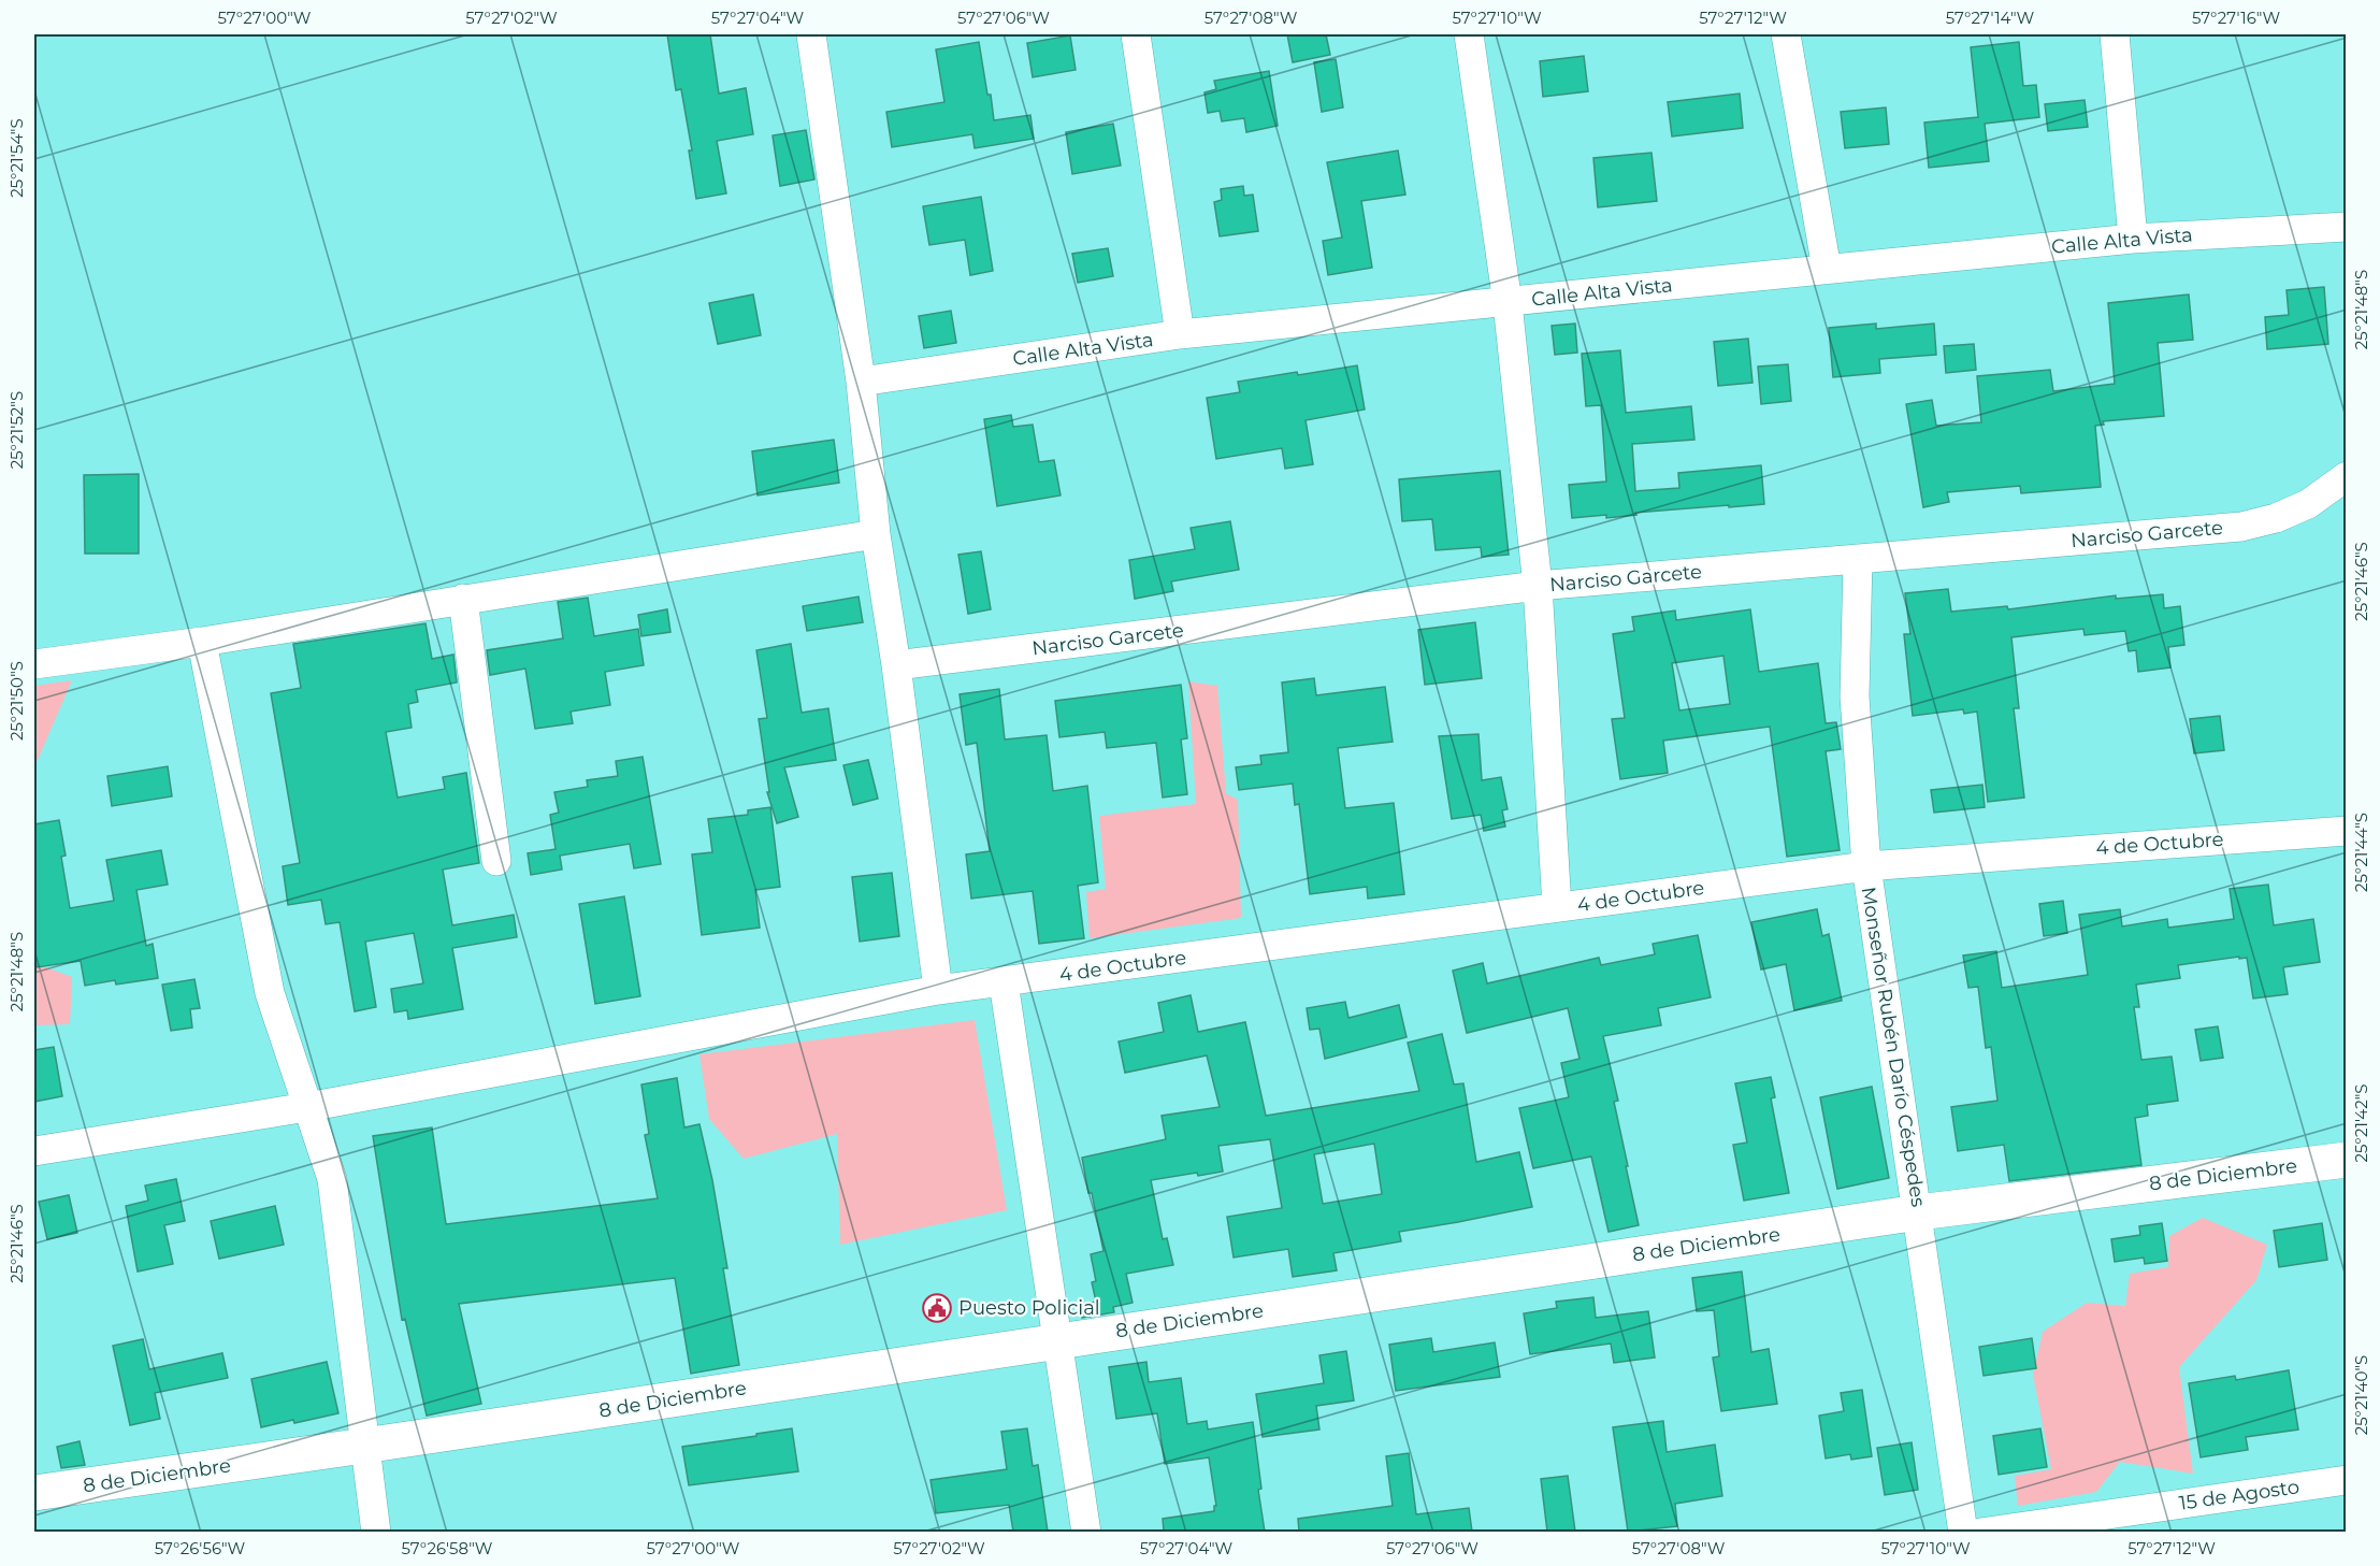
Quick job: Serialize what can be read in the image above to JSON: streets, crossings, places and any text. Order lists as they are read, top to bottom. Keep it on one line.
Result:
{"streets":{"street":["Calle Alta Vista","Narciso Garcete","4 de Octubre","Monseñor Rubén Darío Céspedes","8 de Diciembre","15 de Agosto"]},"crossings":[["Narciso Garcete","Monseñor Rubén Darío Céspedes"],["4 de Octubre","Monseñor Rubén Darío Céspedes"],["Monseñor Rubén Darío Céspedes","8 de Diciembre"]],"places":{"public building":["Puesto Policial"]},"coordinates":["57°27'00\"W","57°27'02\"W","57°27'04\"W","57°27'06\"W","57°27'08\"W","57°27'10\"W","57°27'12\"W","57°27'14\"W","57°27'16\"W","25°21'54\"S","25°21'48\"S","25°21'52\"S","25°21'46\"S","25°21'50\"S","25°21'44\"S","25°21'42\"S","25°21'40\"S","57°26'56\"W","57°26'58\"W"]}
